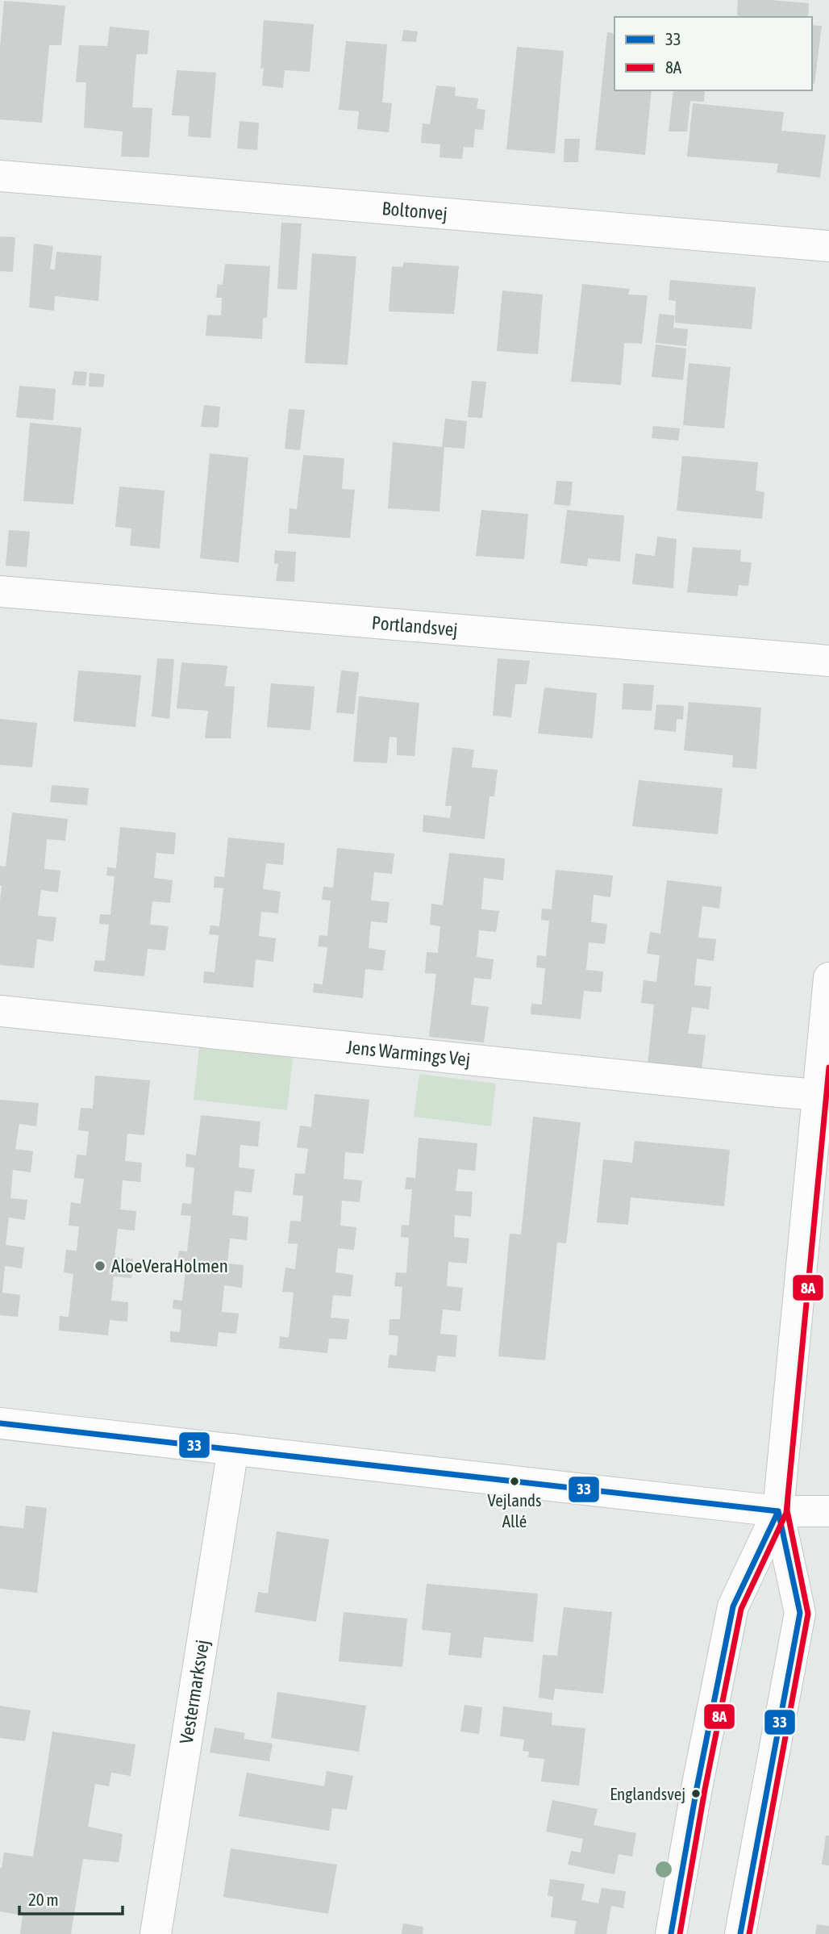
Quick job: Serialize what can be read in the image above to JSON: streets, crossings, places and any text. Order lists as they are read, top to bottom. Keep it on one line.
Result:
{"streets":{"street":["Boltonvej","Portlandsvej","Jens Warmings Vej","Vestermarksvej"]},"places":["AloeVeraHolmen","Vejlands Allé","Englandsvej"],"lines":["transit line 8A","transit line 33"],"legend":["33","8A"],"scale_bar":"20 m"}
